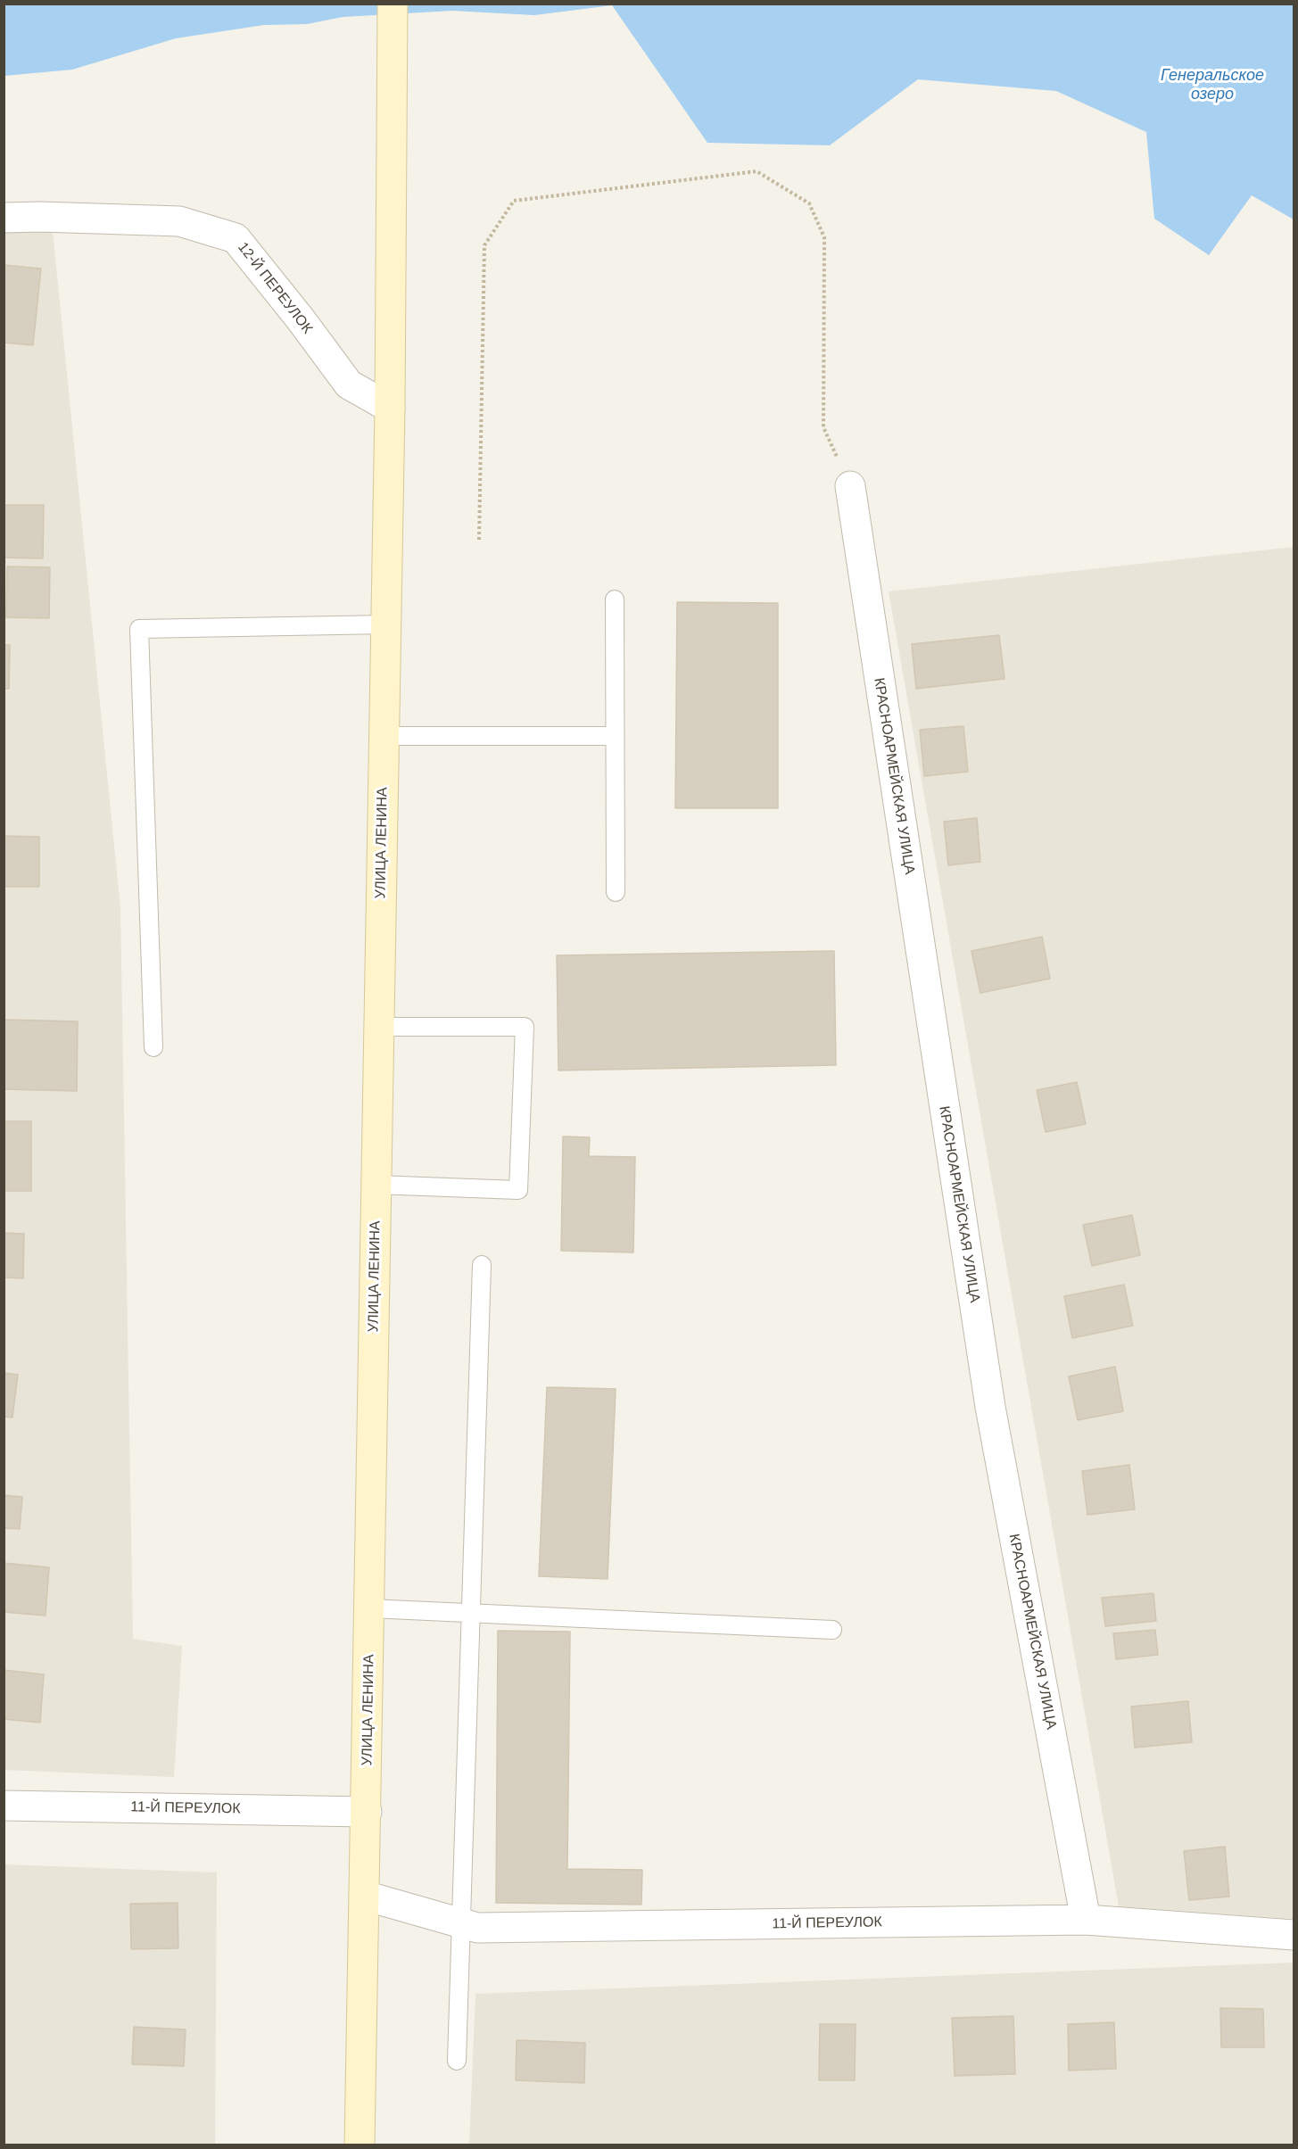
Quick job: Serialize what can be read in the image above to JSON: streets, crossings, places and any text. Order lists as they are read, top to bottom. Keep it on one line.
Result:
{"streets":{"street":["12-Й ПЕРЕУЛОК","КРАСНОАРМЕЙСКАЯ УЛИЦА","УЛИЦА ЛЕНИНА","11-Й ПЕРЕУЛОК"]},"crossings":[["12-Й ПЕРЕУЛОК","УЛИЦА ЛЕНИНА"],["КРАСНОАРМЕЙСКАЯ УЛИЦА","11-Й ПЕРЕУЛОК"],["УЛИЦА ЛЕНИНА","11-Й ПЕРЕУЛОК"]],"water":["Генеральское озеро"]}
